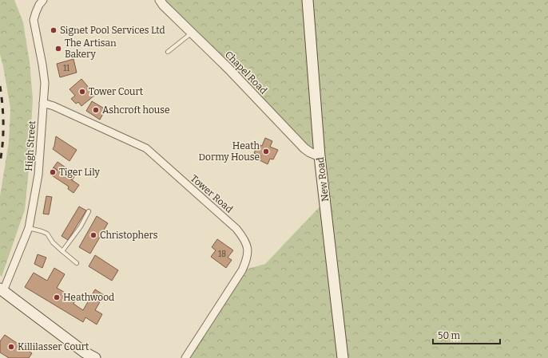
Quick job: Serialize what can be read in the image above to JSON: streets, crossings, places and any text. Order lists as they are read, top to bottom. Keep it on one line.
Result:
{"streets":{"main road":["New Road"],"street":["Chapel Road","High Street","Tower Road"]},"crossings":[["Chapel Road","New Road"],["High Street","Tower Road"]],"places":["Signet Pool Services Ltd","The Artisan Bakery","Tower Court","Ashcroft house","Heath Dormy House","Tiger Lily","Christophers","Heathwood","Killilasser Court"],"house_numbers":["11","18"],"scale_bar":"50 m"}
